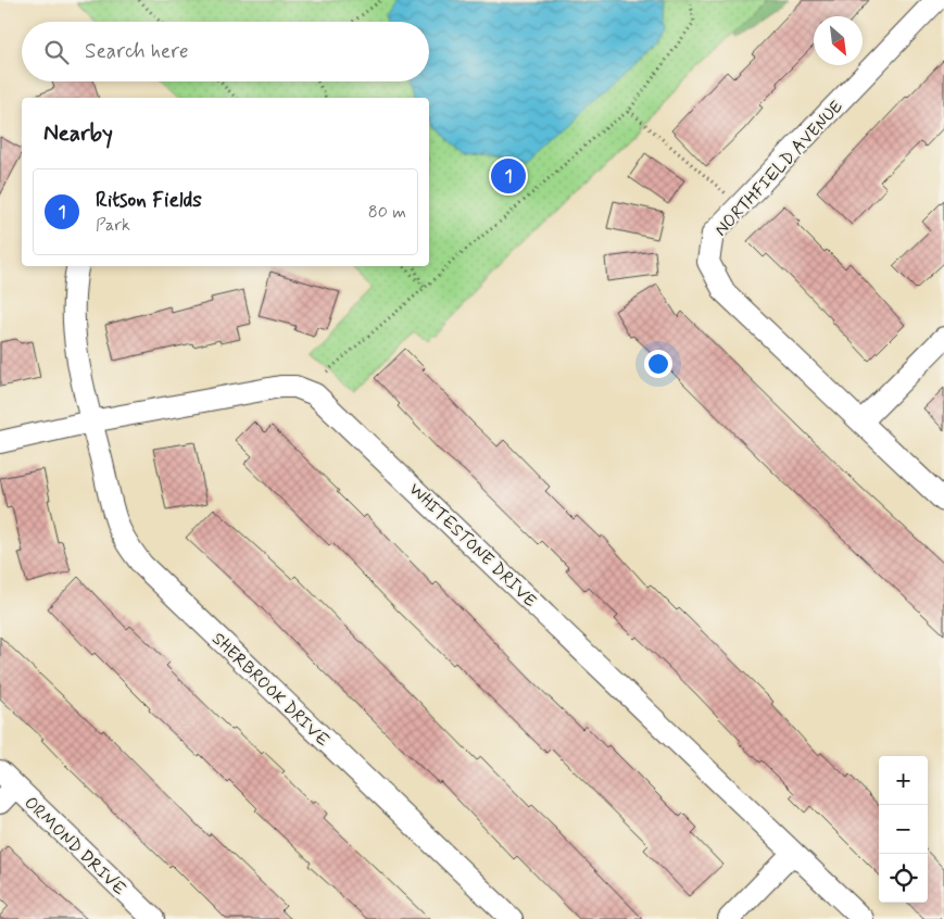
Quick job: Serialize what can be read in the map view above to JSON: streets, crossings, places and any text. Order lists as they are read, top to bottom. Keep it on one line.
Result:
{"streets":{"street":["NORTHFIELD AVENUE","WHITESTONE DRIVE","SHERBROOK DRIVE","ORMOND DRIVE"]},"crossings":[["WHITESTONE DRIVE","SHERBROOK DRIVE"]],"north":"bottom right","page":{"search":"Search here","heading":"Nearby","pins":"1","list":[{"mark":"1","name":"Ritson Fields","note":"Park","value":"80 m"}],"map_buttons":["+","−"]}}
